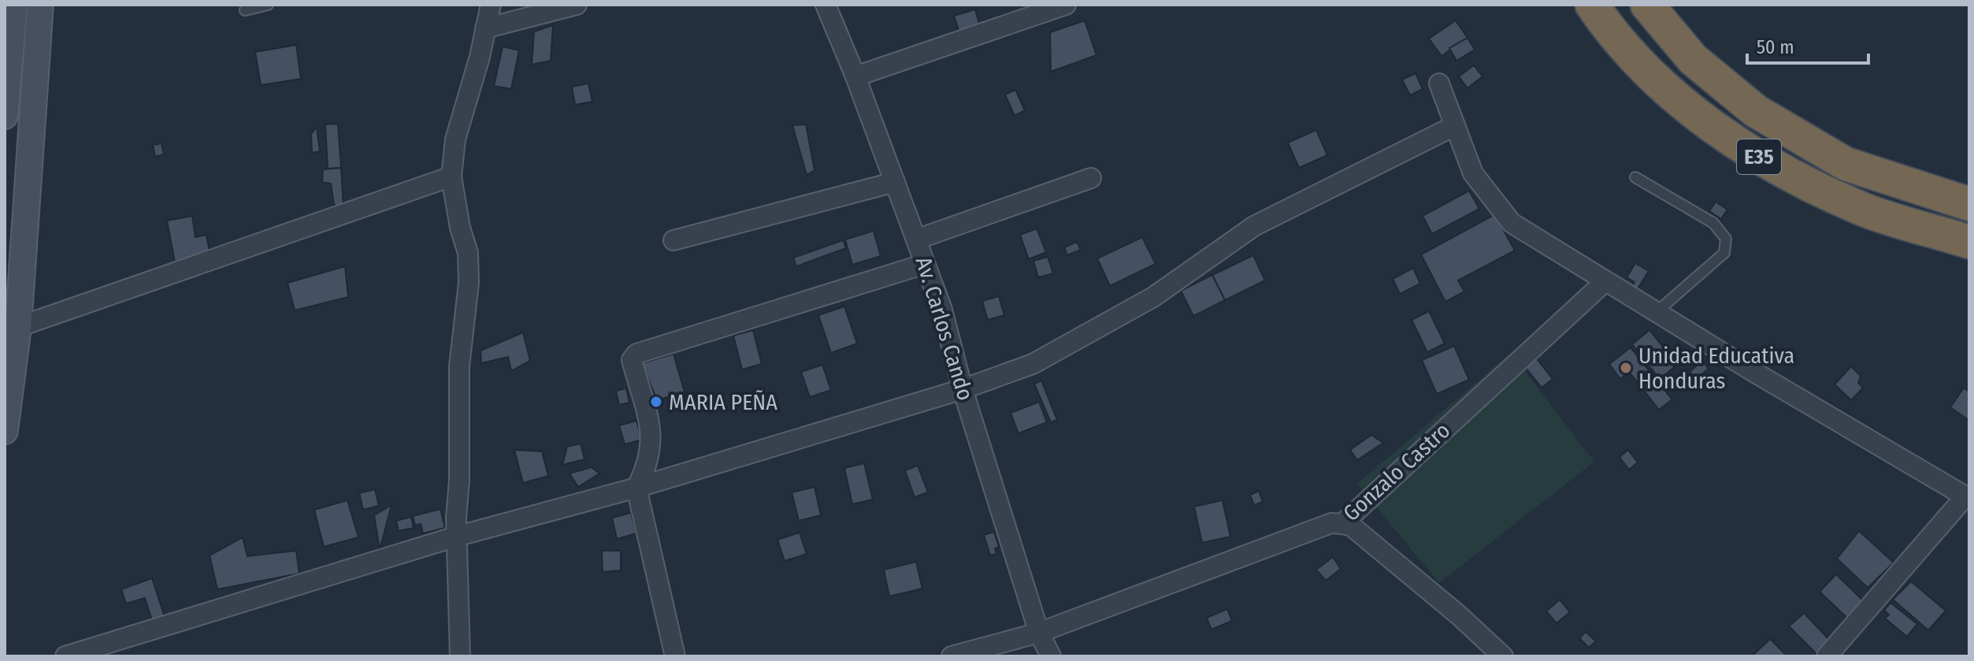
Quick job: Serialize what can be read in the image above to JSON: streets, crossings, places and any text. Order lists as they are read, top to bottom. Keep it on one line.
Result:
{"streets":{"highway":["E35"],"street":["Av. Carlos Cando","Gonzalo Castro"]},"crossings":[["Av. Carlos Cando","Gonzalo Castro"]],"places":["Unidad Educativa Honduras","MARIA PEÑA"],"scale_bar":"50 m"}
